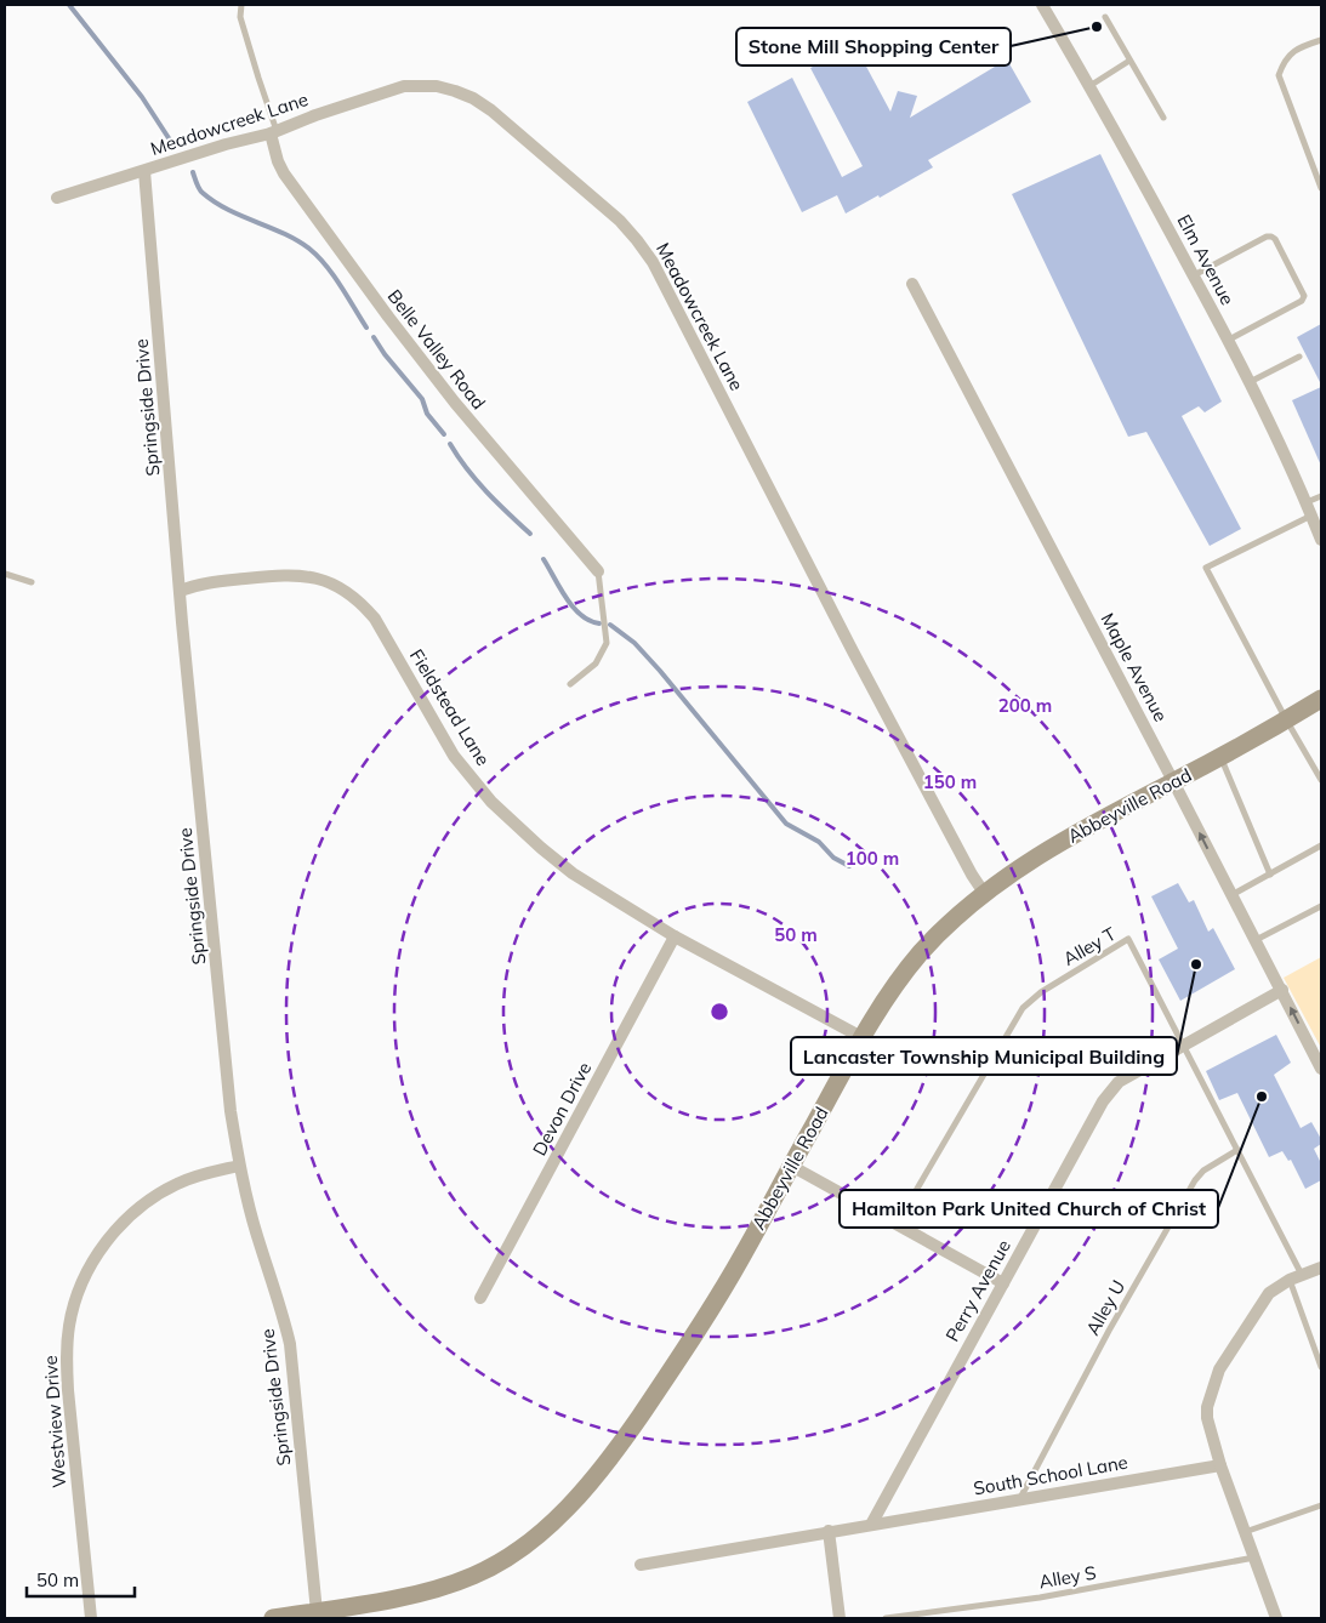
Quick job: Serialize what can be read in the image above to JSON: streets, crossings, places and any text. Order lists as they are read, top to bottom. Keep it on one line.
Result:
{"streets":{"street":["Meadowcreek Lane","Elm Avenue","Belle Valley Road","Springside Drive","Maple Avenue","Fieldstead Lane","Abbeyville Road","Devon Drive","Perry Avenue","Westview Drive","South School Lane"],"lane":["Alley T","Alley U","Alley S"]},"crossings":[["Meadowcreek Lane","Belle Valley Road"],["Meadowcreek Lane","Springside Drive"],["Meadowcreek Lane","Abbeyville Road"],["Springside Drive","Fieldstead Lane"],["Springside Drive","Abbeyville Road"],["Springside Drive","Westview Drive"],["Maple Avenue","Abbeyville Road"],["Maple Avenue","Perry Avenue"],["Fieldstead Lane","Abbeyville Road"],["Fieldstead Lane","Devon Drive"],["Alley T","Perry Avenue"],["Alley T","Alley U"],["Perry Avenue","South School Lane"],["Alley U","South School Lane"]],"places":["Stone Mill Shopping Center","Lancaster Township Municipal Building","Hamilton Park United Church of Christ"],"scale_bar":"50 m","rings":["200 m","150 m","100 m","50 m"]}
